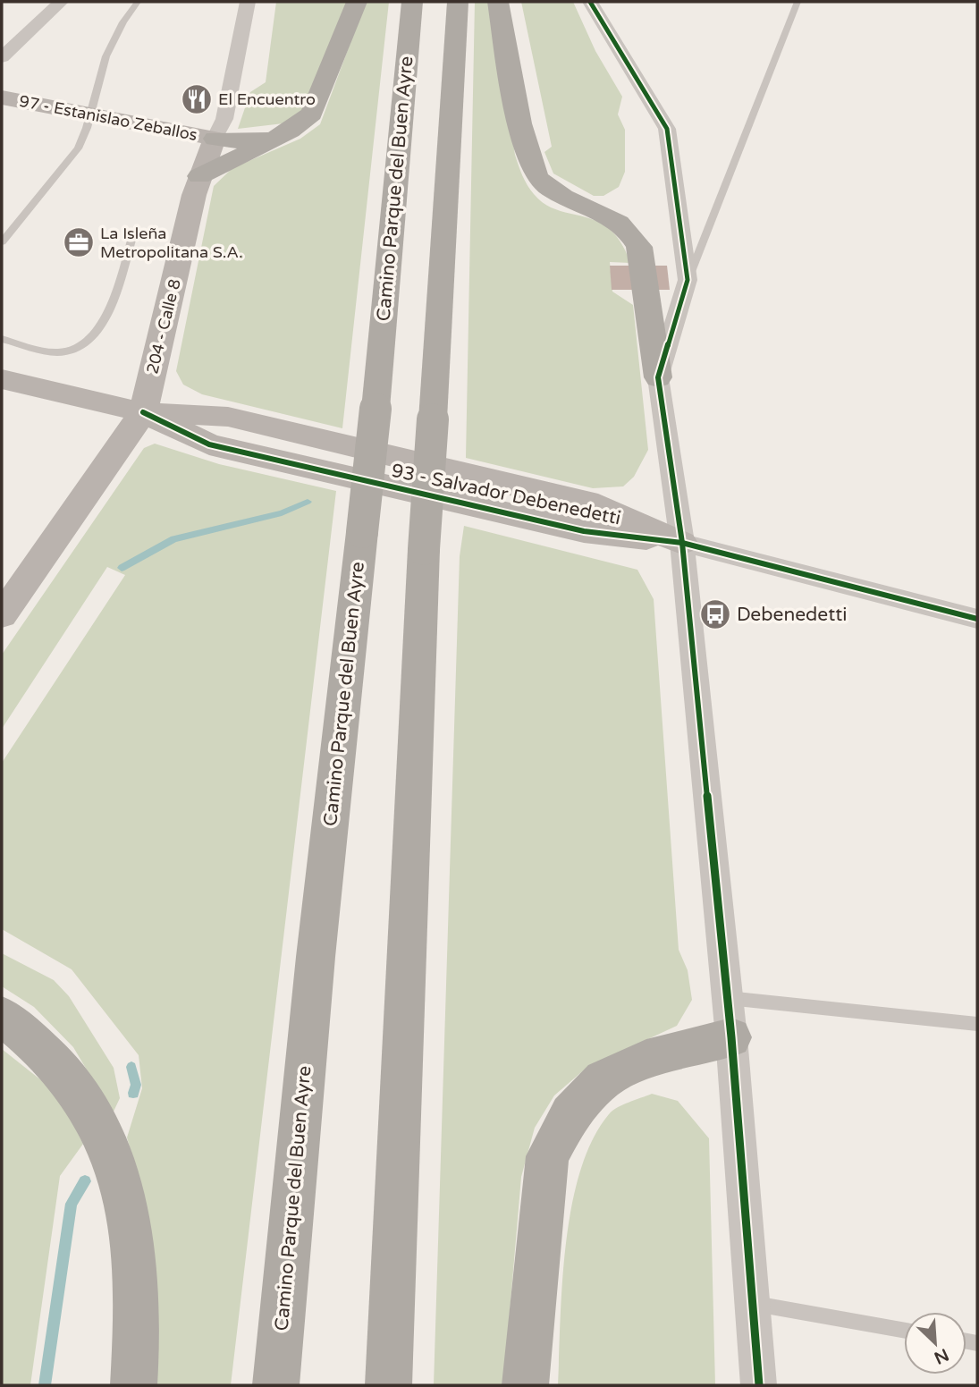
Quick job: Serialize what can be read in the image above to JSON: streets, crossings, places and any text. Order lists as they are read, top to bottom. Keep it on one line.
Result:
{"streets":{"highway":["Camino Parque del Buen Ayre"],"street":["97 - Estanislao Zeballos","204 - Calle 8","93 - Salvador Debenedetti"]},"crossings":[["97 - Estanislao Zeballos","204 - Calle 8"],["204 - Calle 8","93 - Salvador Debenedetti"]],"places":{"restaurant":["El Encuentro"],"office":["La Isleña Metropolitana S.A."],"bus stop":["Debenedetti"]},"north":"bottom right"}
